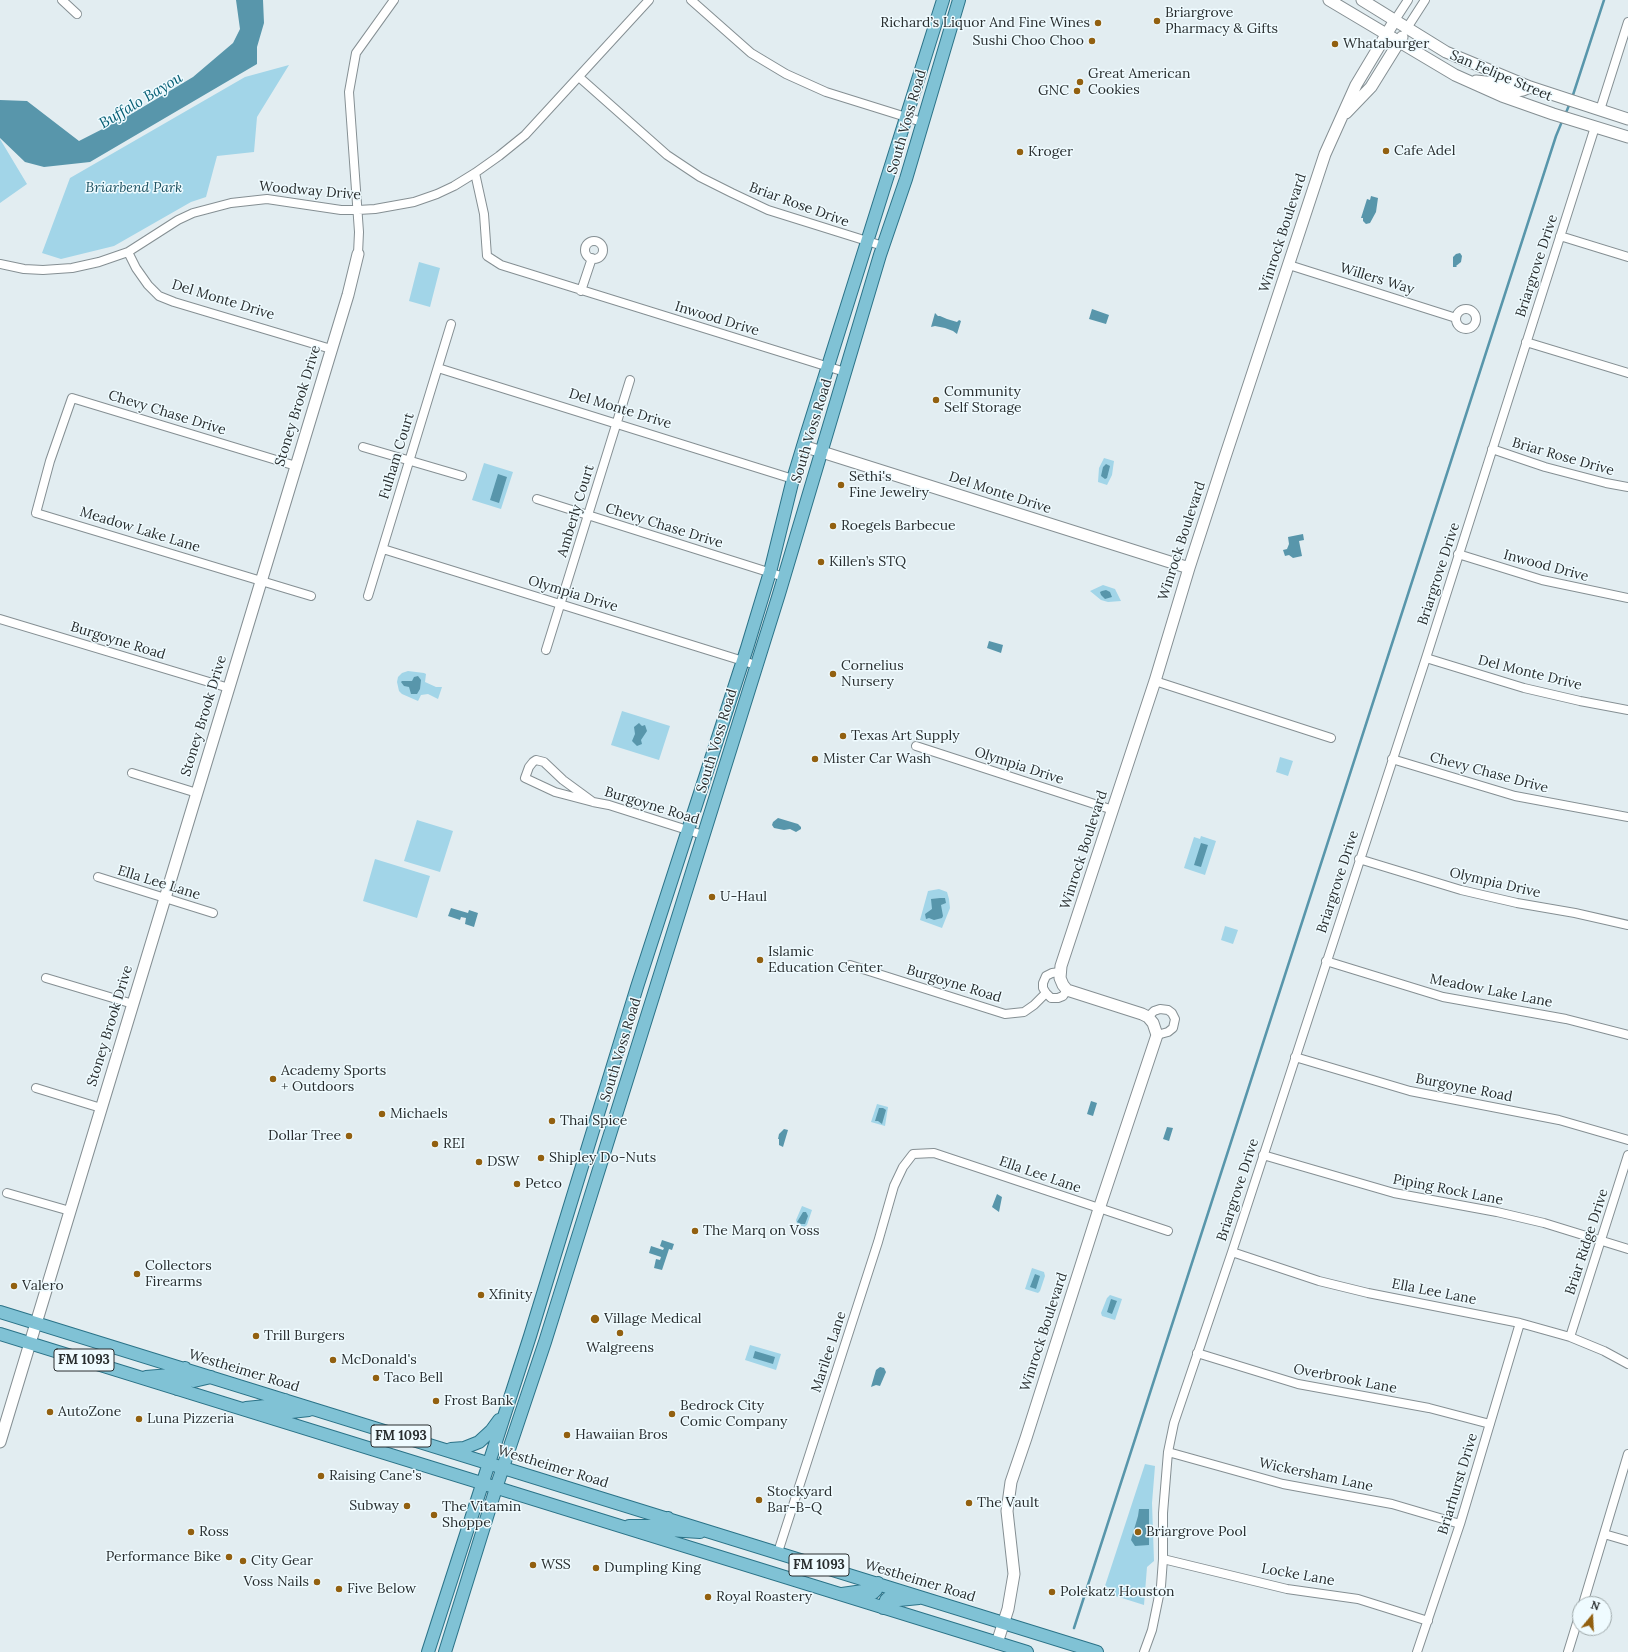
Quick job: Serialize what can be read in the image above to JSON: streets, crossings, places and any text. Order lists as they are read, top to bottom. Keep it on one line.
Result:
{"streets":{"main road":["South Voss Road","FM 1093","Westheimer Road"],"street":["San Felipe Street","Woodway Drive","Briar Rose Drive","Winrock Boulevard","Briargrove Drive","Willers Way","Del Monte Drive","Inwood Drive","Stoney Brook Drive","Chevy Chase Drive","Fulham Court","Amberly Court","Meadow Lake Lane","Olympia Drive","Burgoyne Road","Ella Lee Lane","Piping Rock Lane","Briar Ridge Drive","Marilee Lane","Overbrook Lane","Wickersham Lane","Briarhurst Drive","Locke Lane"]},"crossings":[["San Felipe Street","Winrock Boulevard"],["San Felipe Street","Briargrove Drive"],["South Voss Road","Briar Rose Drive"],["South Voss Road","Del Monte Drive"],["South Voss Road","Inwood Drive"],["South Voss Road","Chevy Chase Drive"],["South Voss Road","Olympia Drive"],["South Voss Road","Burgoyne Road"],["South Voss Road","FM 1093"],["South Voss Road","Westheimer Road"],["Woodway Drive","Briar Rose Drive"],["Woodway Drive","Del Monte Drive"],["Woodway Drive","Inwood Drive"],["Woodway Drive","Stoney Brook Drive"],["Briar Rose Drive","Briargrove Drive"],["Winrock Boulevard","Willers Way"],["Winrock Boulevard","Del Monte Drive"],["Winrock Boulevard","Olympia Drive"],["Winrock Boulevard","Ella Lee Lane"],["Winrock Boulevard","FM 1093"],["Winrock Boulevard","Westheimer Road"],["Briargrove Drive","Del Monte Drive"],["Briargrove Drive","Inwood Drive"],["Briargrove Drive","Chevy Chase Drive"],["Briargrove Drive","Meadow Lake Lane"],["Briargrove Drive","Olympia Drive"],["Briargrove Drive","Burgoyne Road"],["Briargrove Drive","Ella Lee Lane"],["Briargrove Drive","Piping Rock Lane"],["Briargrove Drive","Overbrook Lane"],["Briargrove Drive","Wickersham Lane"],["Briargrove Drive","Locke Lane"],["Del Monte Drive","Stoney Brook Drive"],["Del Monte Drive","Fulham Court"],["Del Monte Drive","Amberly Court"],["Stoney Brook Drive","Chevy Chase Drive"],["Stoney Brook Drive","Meadow Lake Lane"],["Stoney Brook Drive","Burgoyne Road"],["Stoney Brook Drive","Ella Lee Lane"],["Stoney Brook Drive","FM 1093"],["Stoney Brook Drive","Westheimer Road"],["Chevy Chase Drive","Amberly Court"],["Chevy Chase Drive","Meadow Lake Lane"],["Fulham Court","Olympia Drive"],["Amberly Court","Olympia Drive"],["Ella Lee Lane","Briar Ridge Drive"],["Ella Lee Lane","Marilee Lane"],["Ella Lee Lane","Briarhurst Drive"],["Piping Rock Lane","Briar Ridge Drive"],["Marilee Lane","Westheimer Road"],["Overbrook Lane","Briarhurst Drive"],["Wickersham Lane","Briarhurst Drive"],["Briarhurst Drive","Locke Lane"]],"water":["Buffalo Bayou"],"parks":["Briarbend Park"],"places":["Briargrove Pharmacy & Gifts","Richard’s Liquor And Fine Wines","Sushi Choo Choo","Whataburger","Great American Cookies","GNC","Cafe Adel","Kroger","Community Self Storage","Sethi's Fine Jewelry","Roegels Barbecue","Killen’s STQ","Cornelius Nursery","Texas Art Supply","Mister Car Wash","U-Haul","Islamic Education Center","Academy Sports + Outdoors","Michaels","Thai Spice","Dollar Tree","REI","Shipley Do-Nuts","DSW","Petco","The Marq on Voss","Collectors Firearms","Valero","Xfinity","Village Medical","Walgreens","Trill Burgers","McDonald's","Taco Bell","Frost Bank","AutoZone","Bedrock City Comic Company","Luna Pizzeria","Hawaiian Bros","Raising Cane's","Stockyard Bar-B-Q","The Vault","Subway","The Vitamin Shoppe","Ross","Briargrove Pool","Performance Bike","City Gear","WSS","Dumpling King","Voss Nails","Five Below","Polekatz Houston","Royal Roastery"],"north":"top"}
